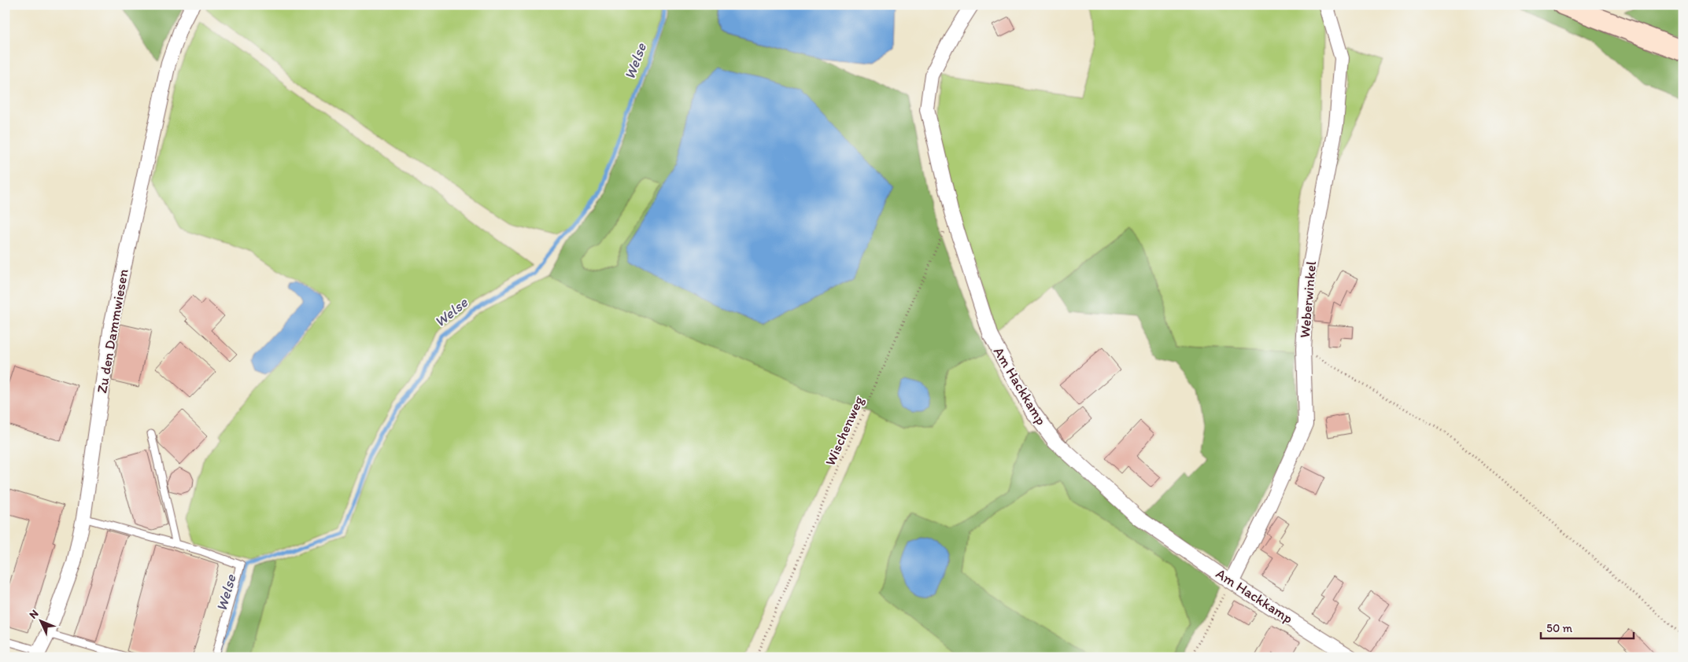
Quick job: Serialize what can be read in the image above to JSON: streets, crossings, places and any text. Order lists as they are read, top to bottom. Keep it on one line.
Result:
{"streets":{"street":["Weberwinkel","Zu den Dammwiesen","Am Hackkamp"],"path":["Wischenweg"]},"crossings":[["Weberwinkel","Am Hackkamp"],["Am Hackkamp","Wischenweg"]],"water":["Welse"],"scale_bar":"50 m","north":"top left"}
